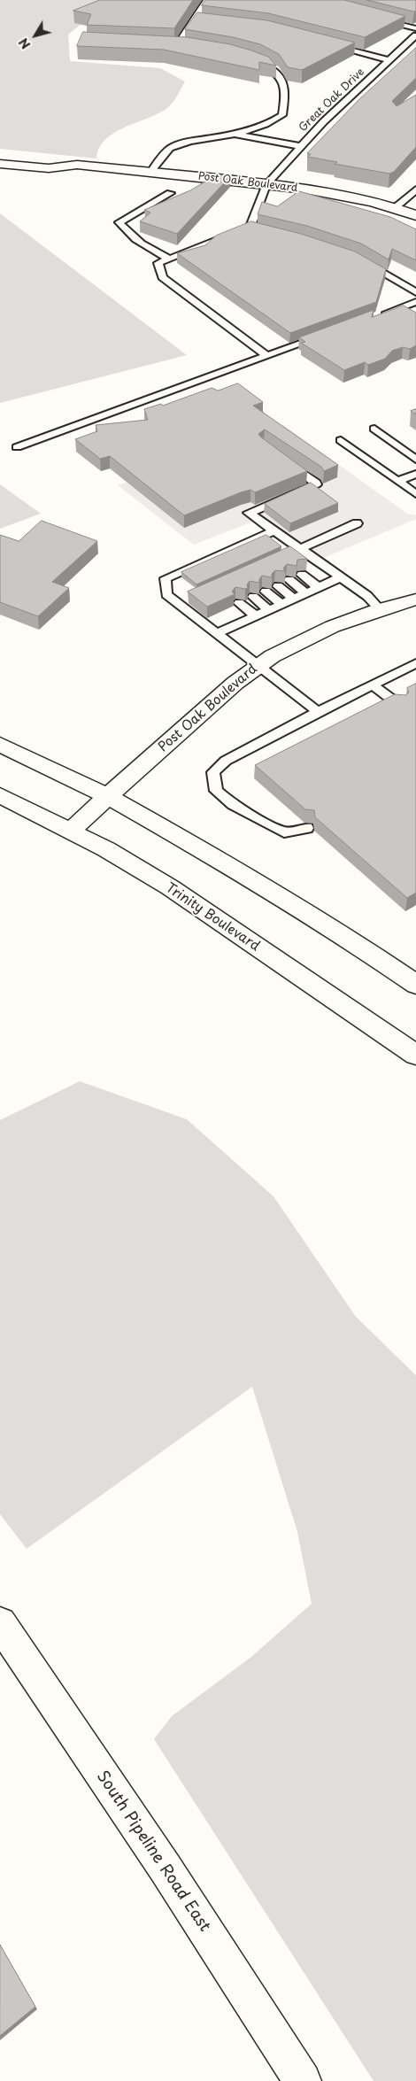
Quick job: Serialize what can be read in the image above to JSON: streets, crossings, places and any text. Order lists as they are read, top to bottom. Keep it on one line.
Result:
{"streets":{"street":["Post Oak Boulevard","Trinity Boulevard","South Pipeline Road East"],"lane":["Great Oak Drive"]},"crossings":[["Great Oak Drive","Post Oak Boulevard"],["Post Oak Boulevard","Trinity Boulevard"]],"north":"bottom left"}
